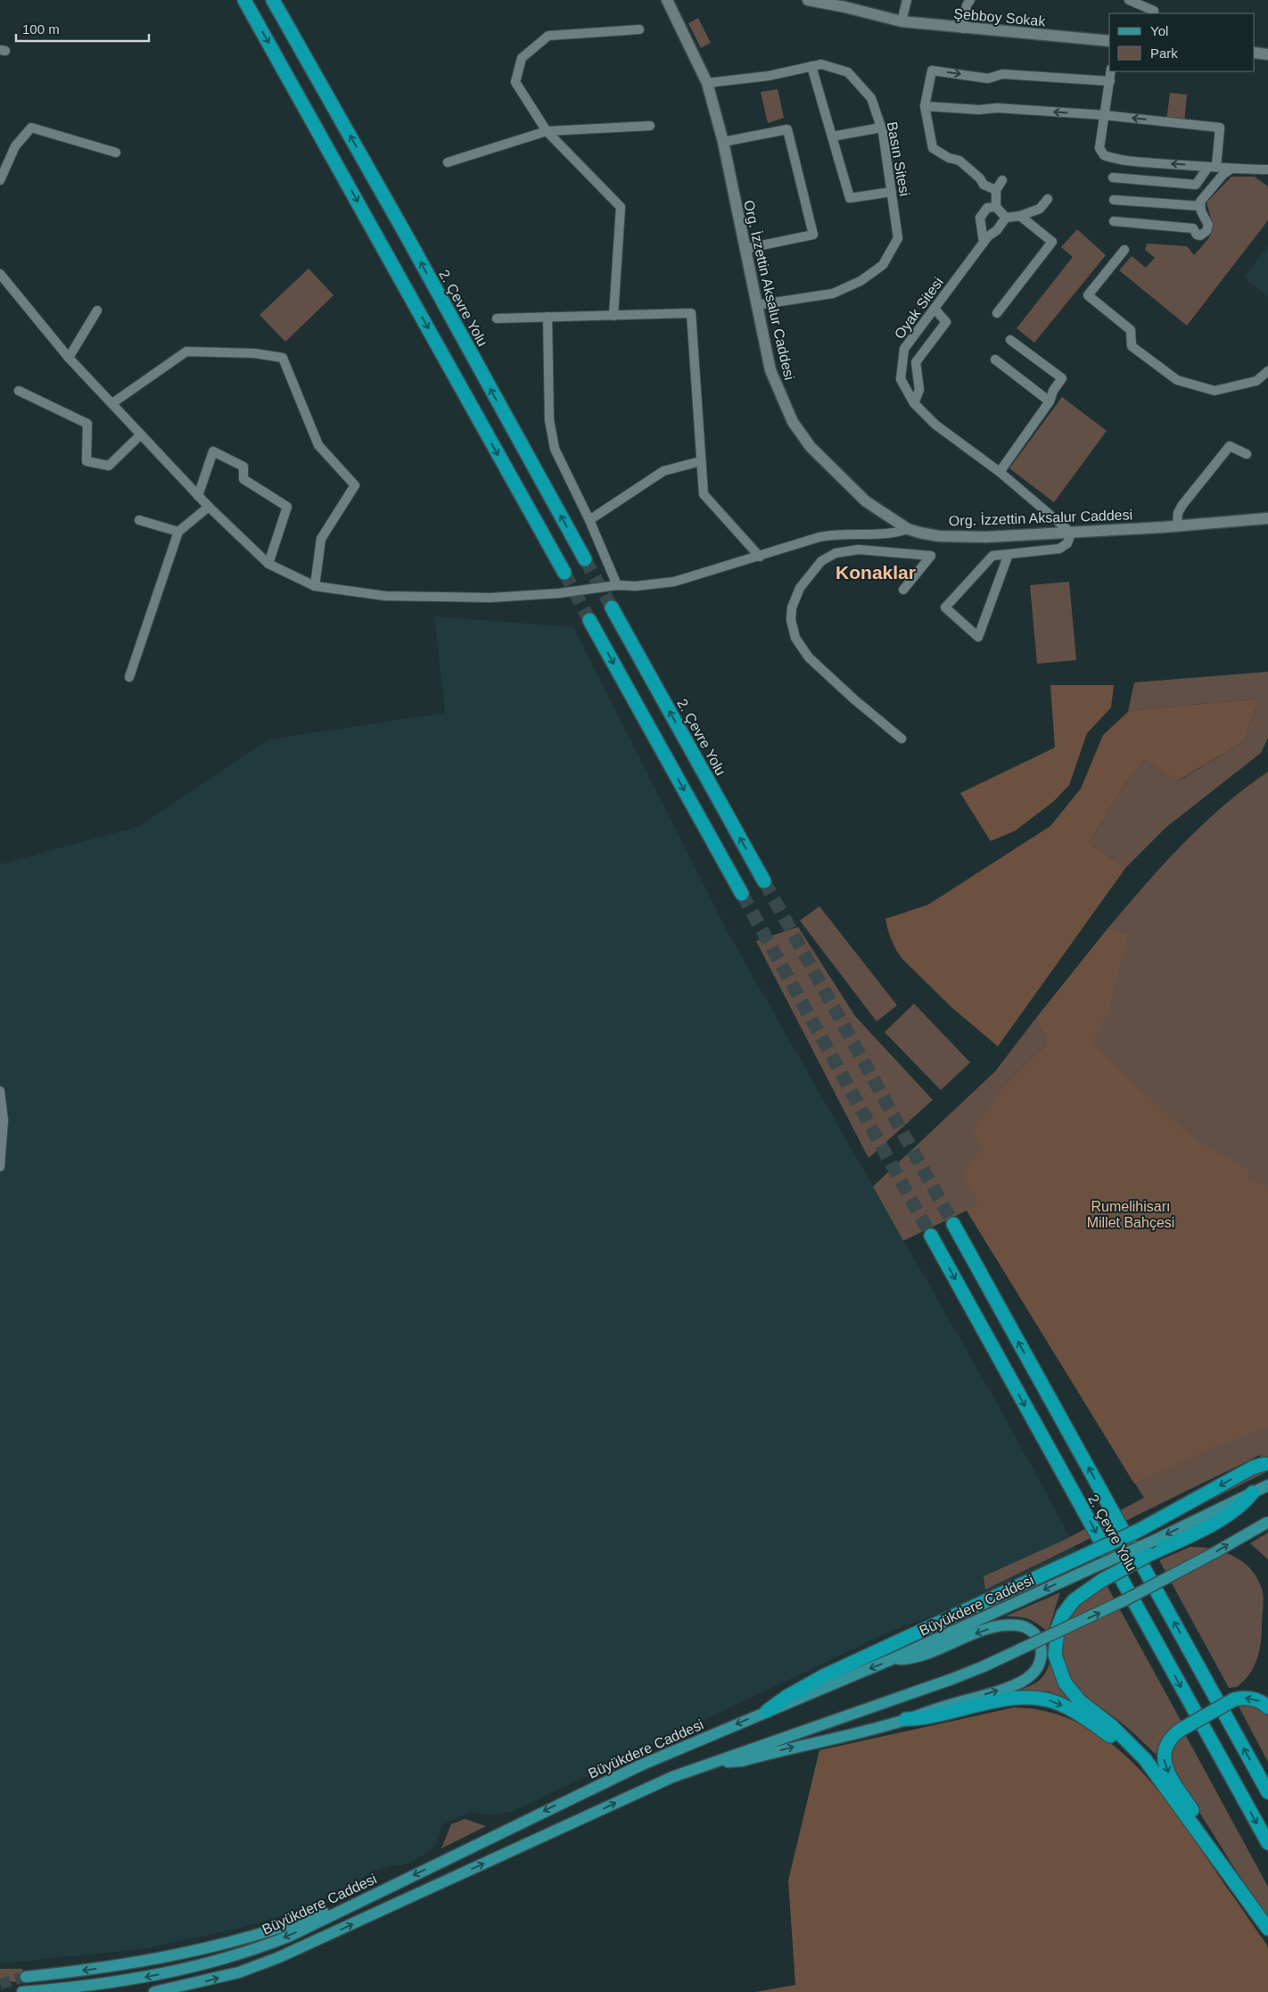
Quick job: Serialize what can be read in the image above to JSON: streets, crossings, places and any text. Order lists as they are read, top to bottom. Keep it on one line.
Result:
{"streets":{"highway":["2. Çevre Yolu"],"main road":["Şebboy Sokak","Org. İzzettin Aksalur Caddesi","Büyükdere Caddesi"],"street":["Basın Sitesi","Oyak Sitesi"]},"crossings":[["Basın Sitesi","Org. İzzettin Aksalur Caddesi"],["Org. İzzettin Aksalur Caddesi","Oyak Sitesi"]],"districts":["Konaklar"],"parks":["Rumelihisarı Millet Bahçesi"],"legend":["Yol","Park"],"scale_bar":"100 m"}
